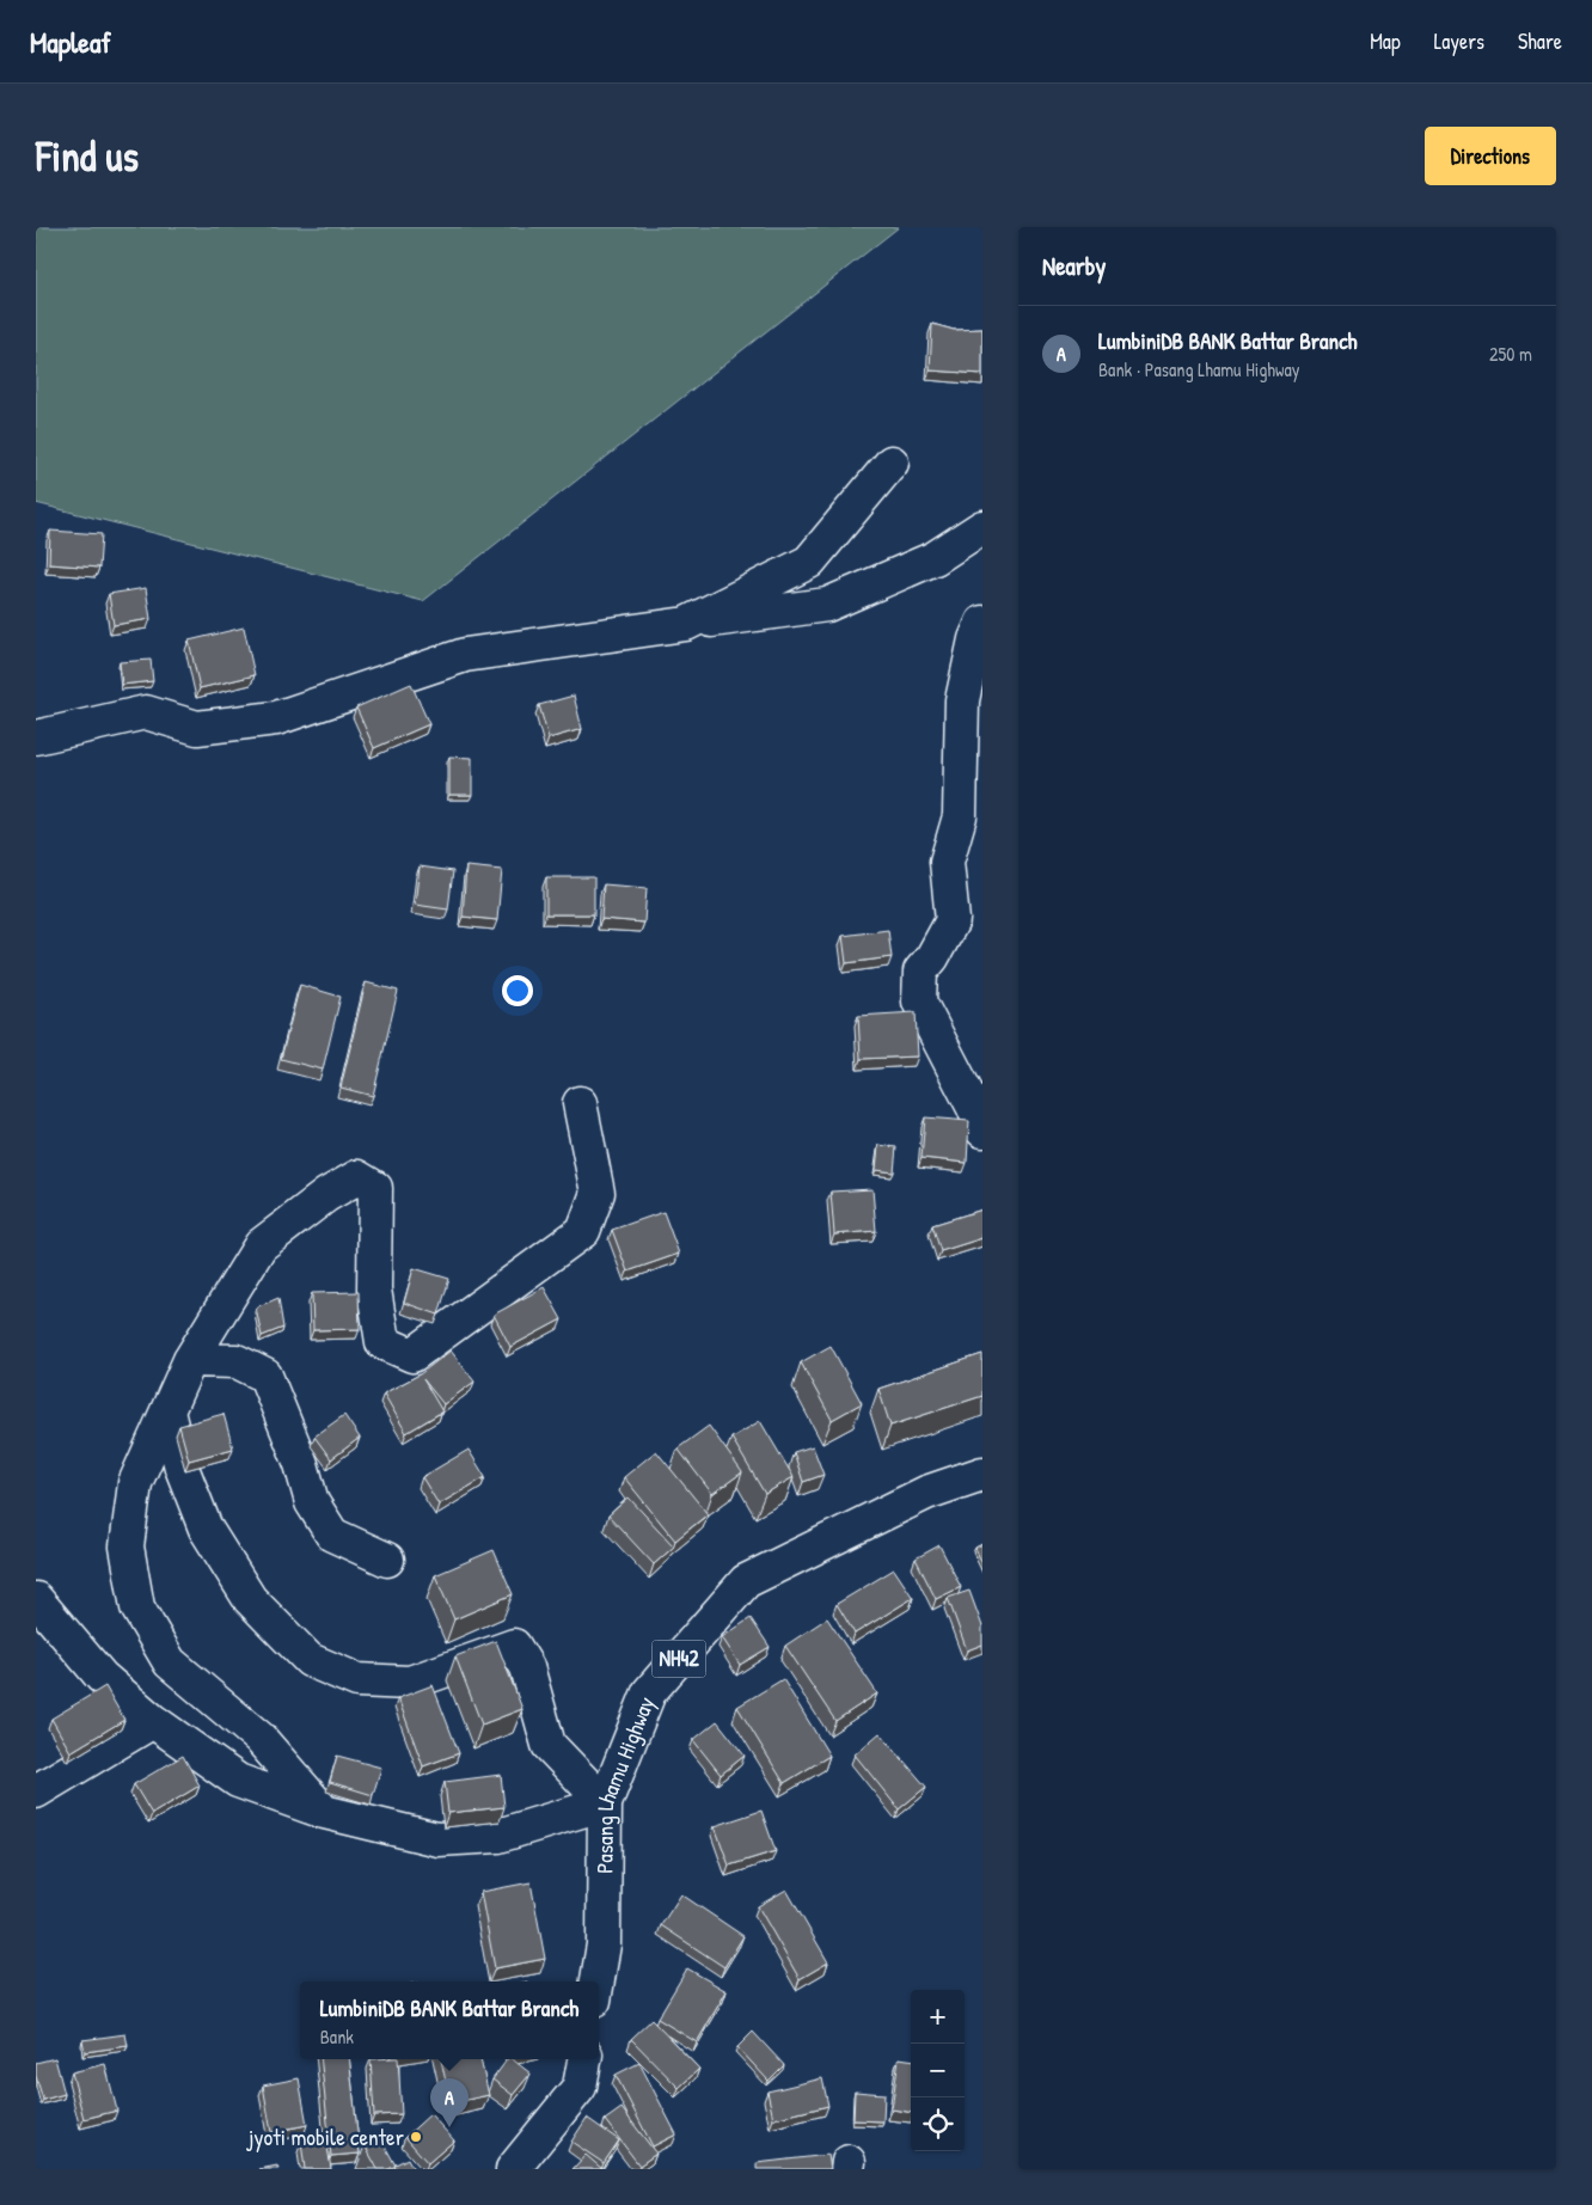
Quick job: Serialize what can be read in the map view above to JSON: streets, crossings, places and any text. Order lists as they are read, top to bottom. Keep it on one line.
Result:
{"streets":{"street":["NH42","Pasang Lhamu Highway"]},"places":["jyoti mobile center"],"page":{"header":"Mapleaf","nav":["Map","Layers","Share"],"buttons":"Directions","title":"Find us","heading":"Nearby","list":[{"mark":"A","name":"LumbiniDB BANK Battar Branch","note":"Bank · Pasang Lhamu Highway","value":"250 m"}],"popup":["LumbiniDB BANK Battar Branch","Bank"],"map_buttons":["+","−"],"pins":"A"}}
